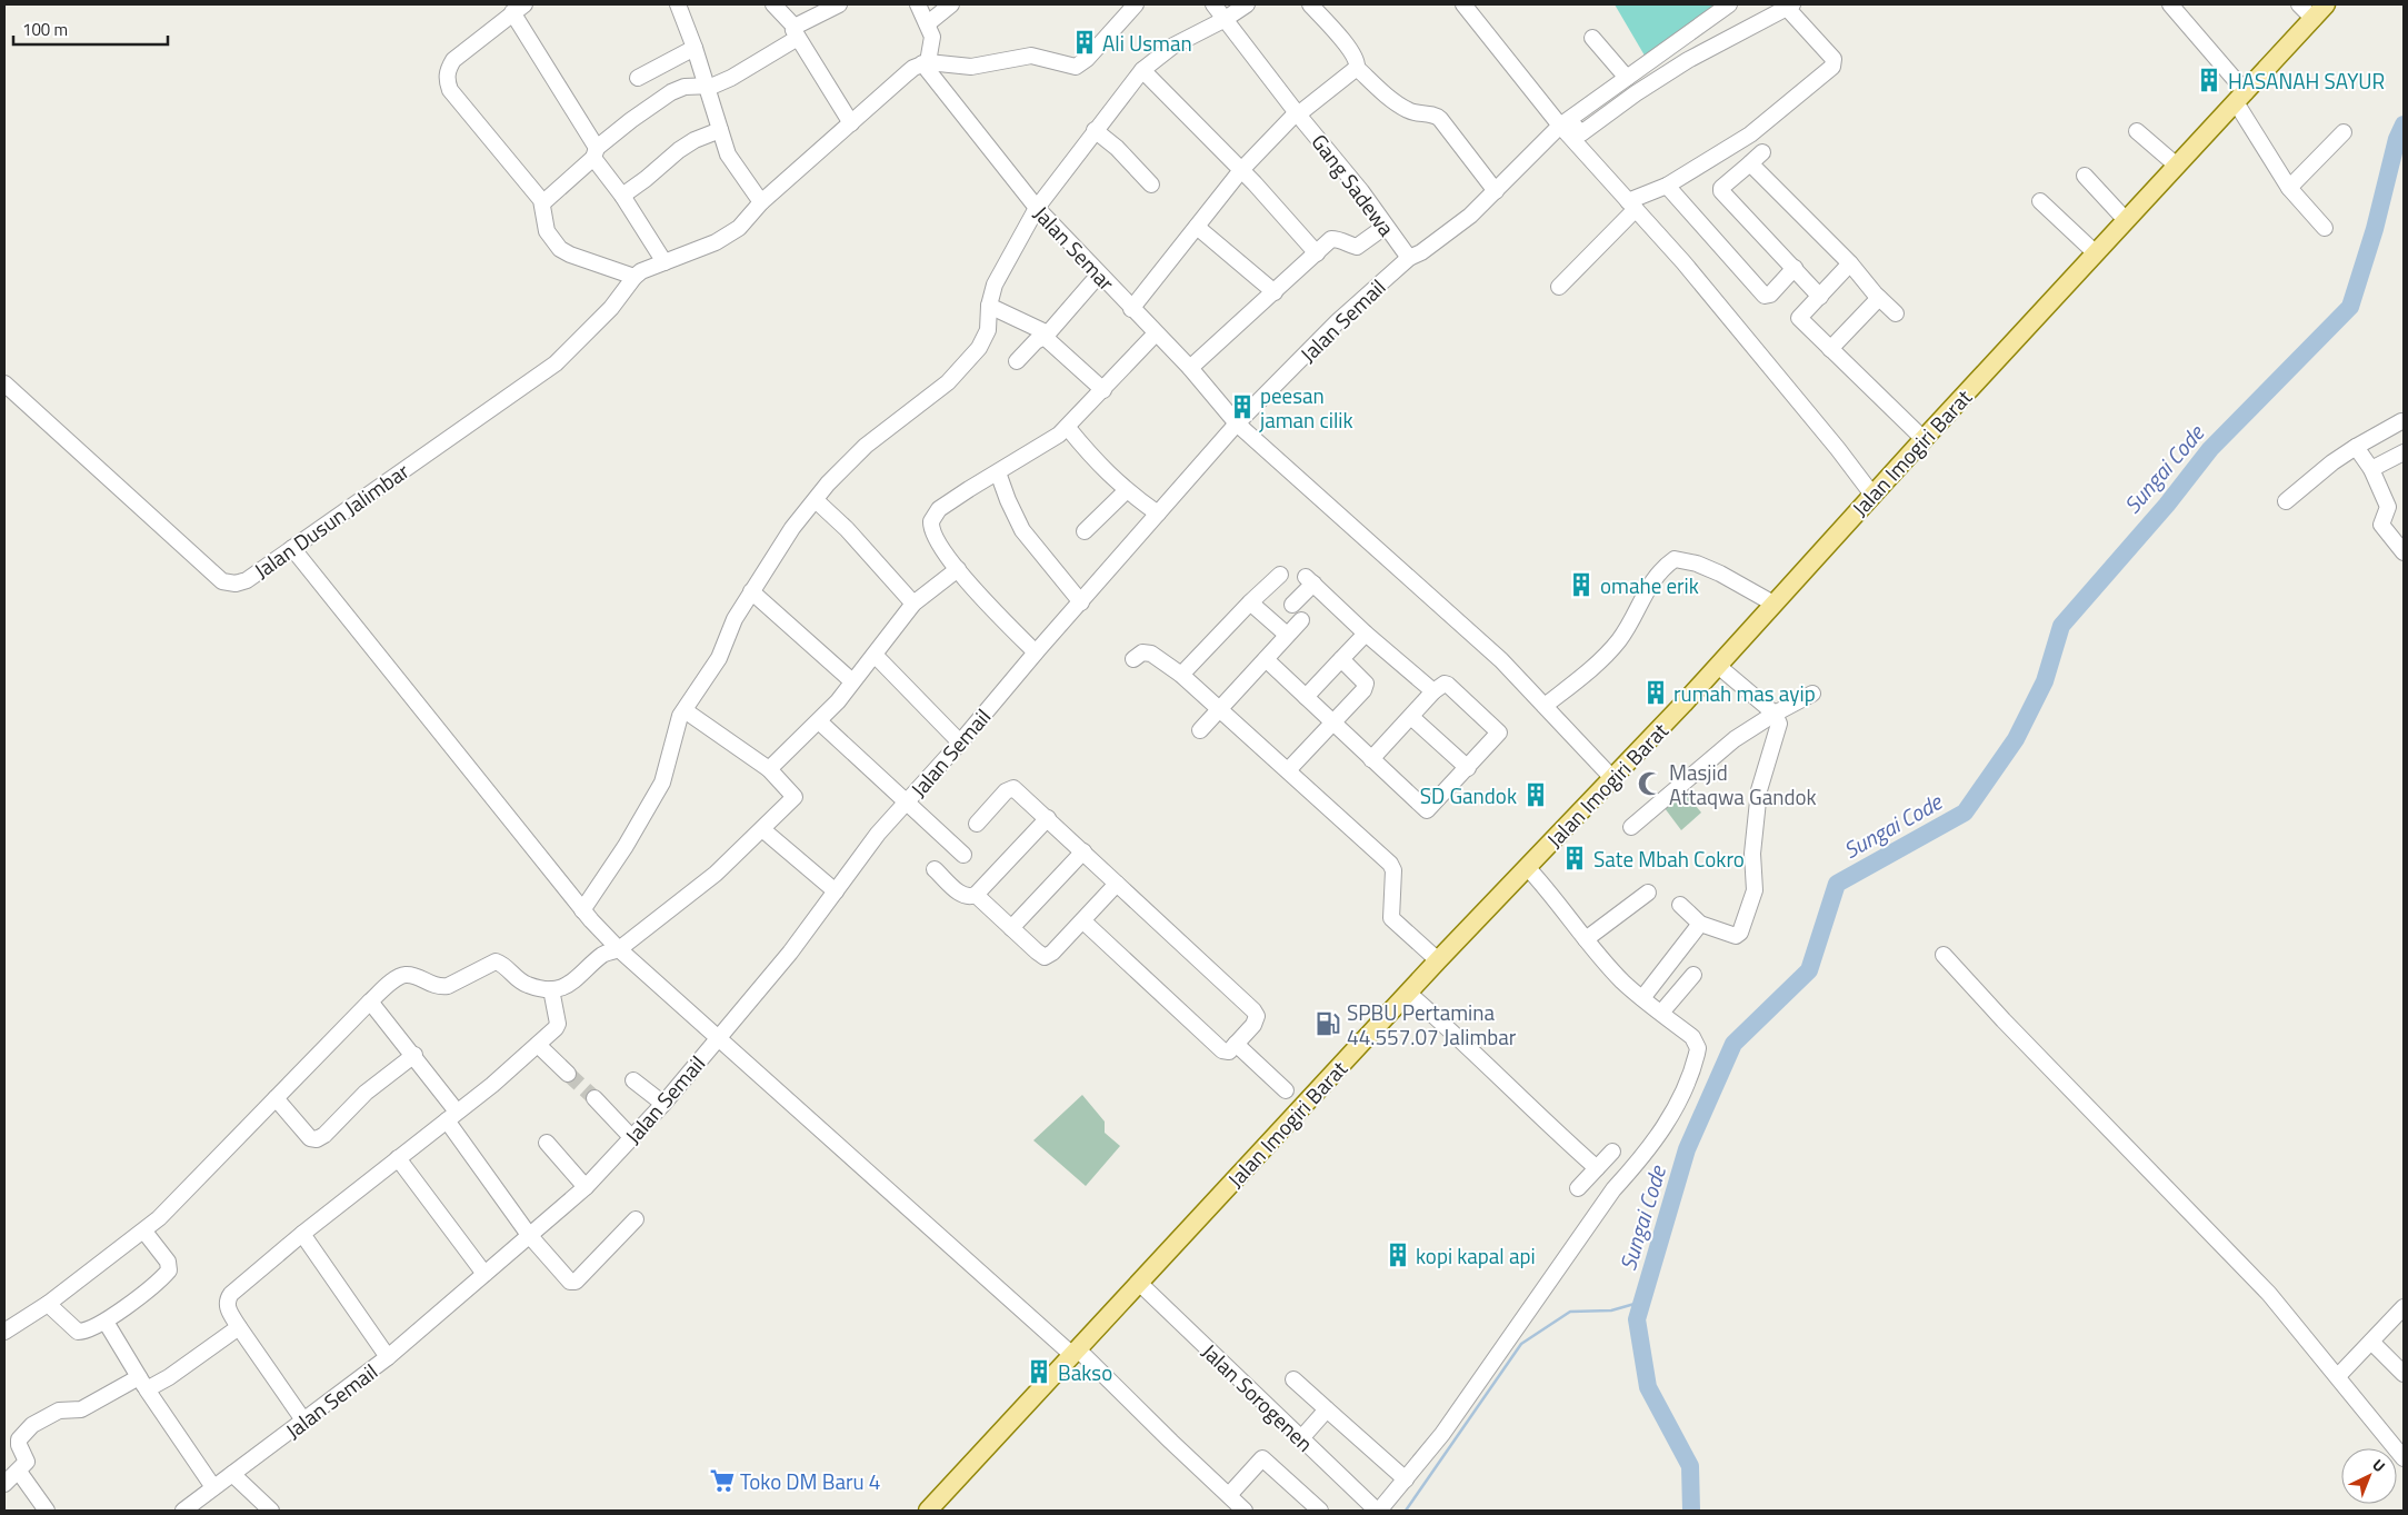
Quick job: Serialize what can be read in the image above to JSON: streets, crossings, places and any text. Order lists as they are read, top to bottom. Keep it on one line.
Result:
{"streets":{"main road":["Jalan Imogiri Barat"],"street":["Gang Sadewa","Jalan Semar","Jalan Semail","Jalan Dusun Jalimbar","Jalan Sorogenen"]},"crossings":[["Gang Sadewa","Jalan Semail"],["Jalan Semar","Jalan Semail"],["Jalan Semar","Jalan Imogiri Barat"],["Jalan Semar","Jalan Dusun Jalimbar"],["Jalan Imogiri Barat","Jalan Sorogenen"]],"water":["Sungai Code"],"places":{"building":["Ali Usman","HASANAH SAYUR","peesan jaman cilik","omahe erik","rumah mas ayip","SD Gandok","Sate Mbah Cokro","kopi kapal api","Bakso"],"mosque":["Masjid Attaqwa Gandok"],"fuel station":["SPBU Pertamina 44.557.07 Jalimbar"],"supermarket":["Toko DM Baru 4"]},"scale_bar":"100 m","north":"top right"}
